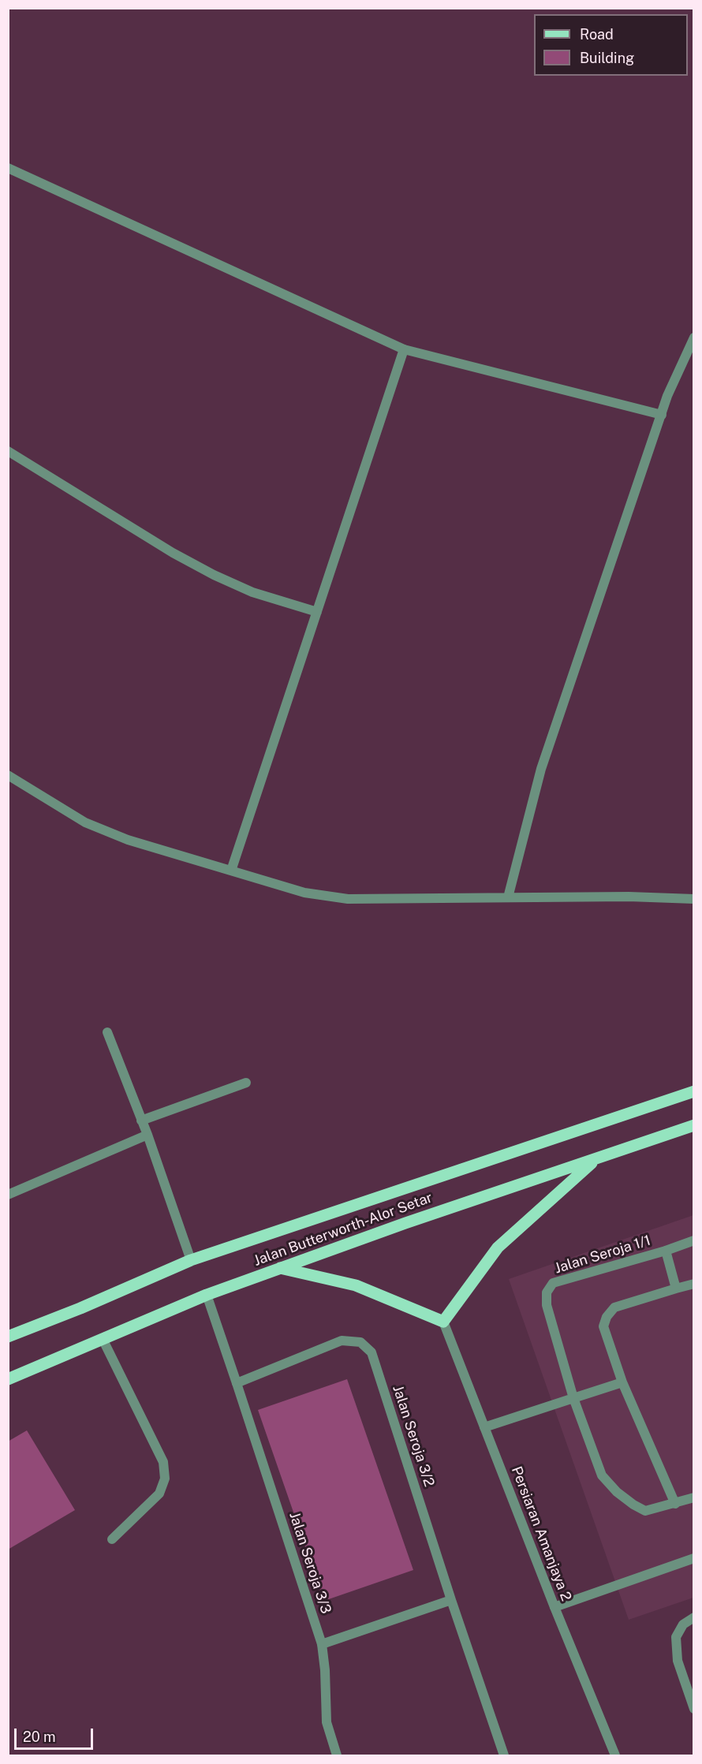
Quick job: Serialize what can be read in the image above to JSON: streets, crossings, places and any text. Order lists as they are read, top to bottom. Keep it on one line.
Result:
{"streets":{"main road":["Jalan Butterworth-Alor Setar"],"street":["Jalan Seroja 1/1","Jalan Seroja 3/2","Persiaran Amanjaya 2","Jalan Seroja 3/3"]},"crossings":[["Jalan Seroja 3/2","Jalan Seroja 3/3"]],"legend":["Road","Building"],"scale_bar":"20 m"}
